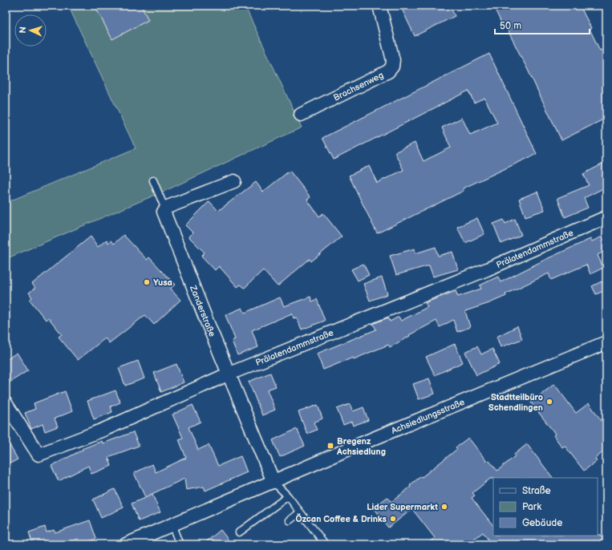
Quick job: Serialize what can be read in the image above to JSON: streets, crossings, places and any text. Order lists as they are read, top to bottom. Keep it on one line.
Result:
{"streets":{"street":["Brachsenweg","Prälatendammstraße","Zanderstraße","Achsiedlungsstraße"]},"crossings":[["Prälatendammstraße","Zanderstraße"],["Zanderstraße","Achsiedlungsstraße"]],"places":{"other":["Yusa","Stadtteilbüro Schendlingen","Lider Supermarkt","Özcan Coffee & Drinks"],"transit":["Bregenz Achsiedlung"]},"legend":["Straße","Park","Gebäude"],"scale_bar":"50 m","north":"left"}
